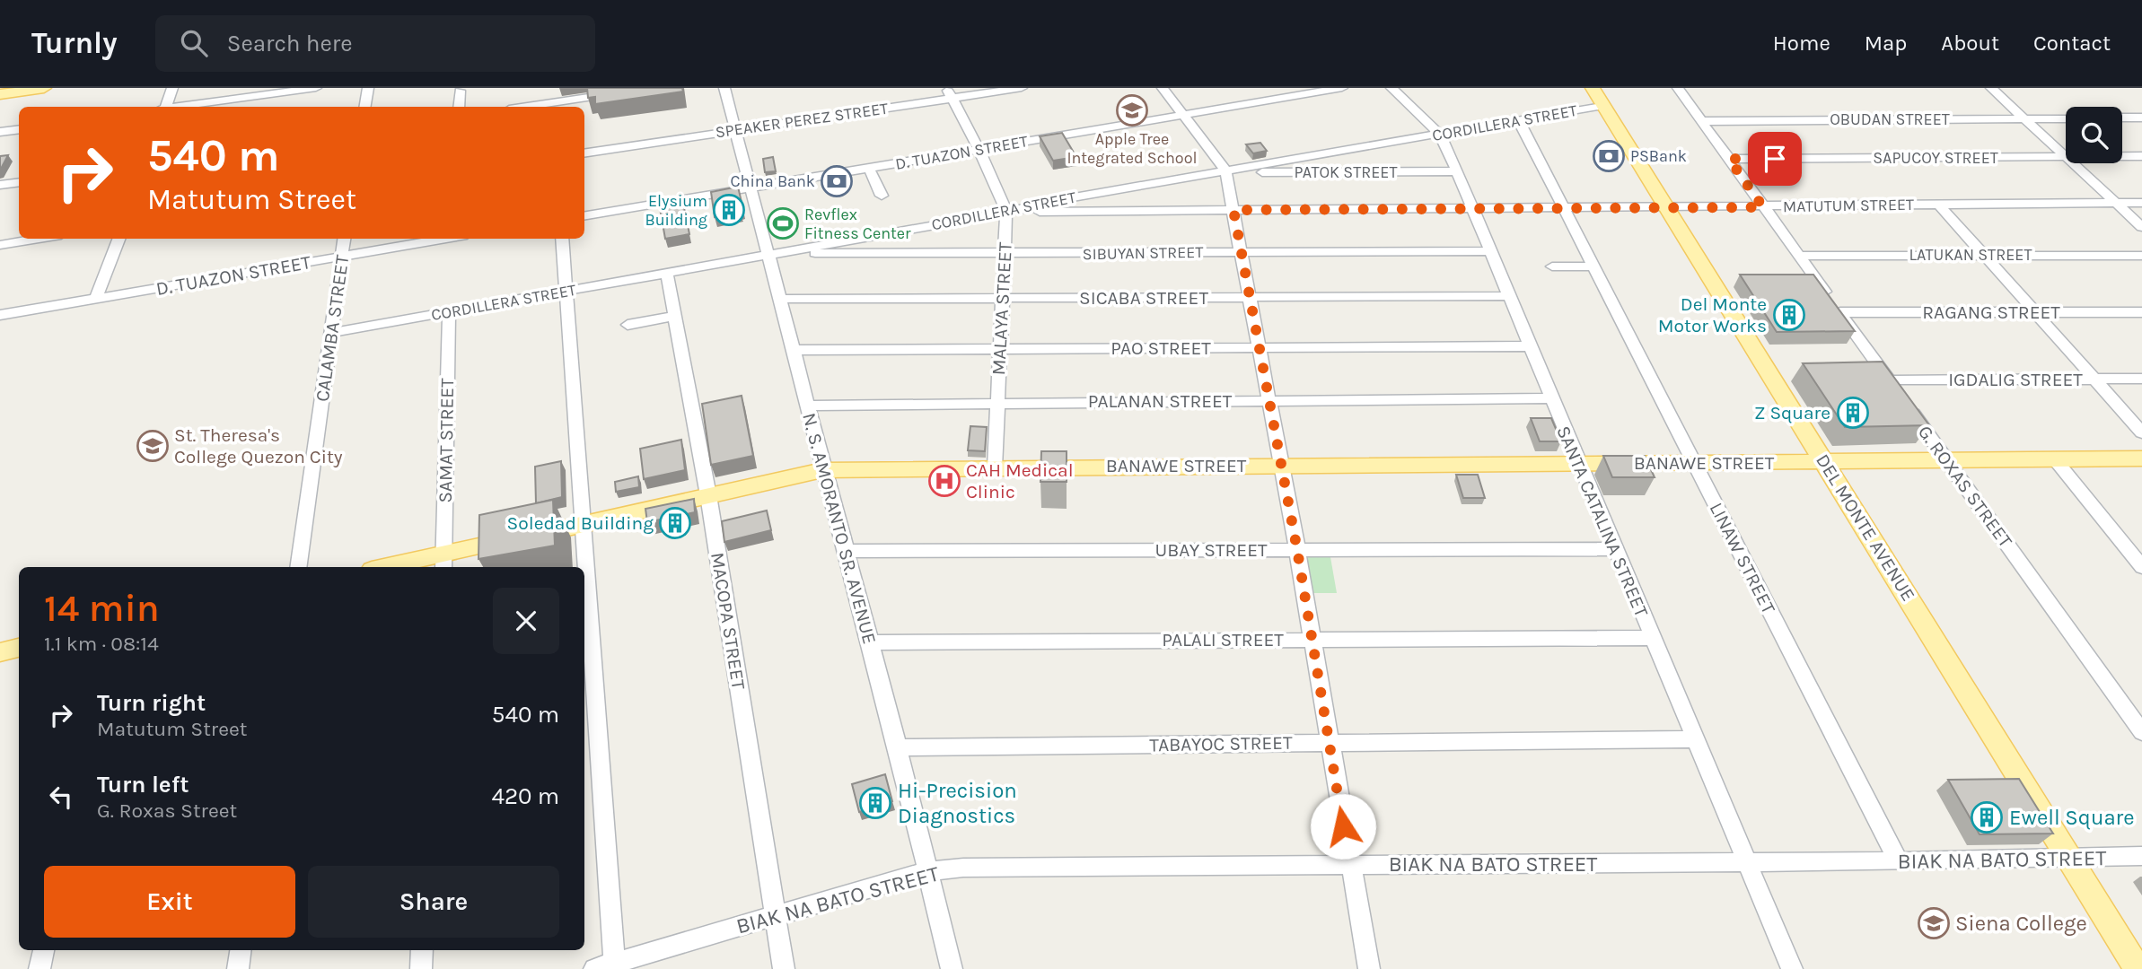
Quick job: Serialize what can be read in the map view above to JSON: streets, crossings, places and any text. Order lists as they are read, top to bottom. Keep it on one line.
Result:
{"streets":{"main road":["BANAWE STREET","DEL MONTE AVENUE"],"street":["OBUDAN STREET","SPEAKER PEREZ STREET","CORDILLERA STREET","D. TUAZON STREET","SAPUCOY STREET","PATOK STREET","MATUTUM STREET","SIBUYAN STREET","LATUKAN STREET","SICABA STREET","MALAYA STREET","RAGANG STREET","CALAMBA STREET","PAO STREET","IGDALIG STREET","PALANAN STREET","SAMAT STREET","G. ROXAS STREET","SANTA CATALINA STREET","N. S. AMORANTO SR. AVENUE","UBAY STREET","LINAW STREET","MACOPA STREET","PALALI STREET","TABAYOC STREET","BIAK NA BATO STREET"]},"crossings":[["OBUDAN STREET","G. ROXAS STREET"],["SPEAKER PEREZ STREET","MALAYA STREET"],["SPEAKER PEREZ STREET","N. S. AMORANTO SR. AVENUE"],["CORDILLERA STREET","PATOK STREET"],["CORDILLERA STREET","MATUTUM STREET"],["CORDILLERA STREET","SIBUYAN STREET"],["CORDILLERA STREET","MALAYA STREET"],["CORDILLERA STREET","CALAMBA STREET"],["CORDILLERA STREET","SAMAT STREET"],["CORDILLERA STREET","SANTA CATALINA STREET"],["CORDILLERA STREET","DEL MONTE AVENUE"],["CORDILLERA STREET","N. S. AMORANTO SR. AVENUE"],["CORDILLERA STREET","LINAW STREET"],["CORDILLERA STREET","MACOPA STREET"],["D. TUAZON STREET","MALAYA STREET"],["D. TUAZON STREET","CALAMBA STREET"],["D. TUAZON STREET","N. S. AMORANTO SR. AVENUE"],["SAPUCOY STREET","G. ROXAS STREET"],["PATOK STREET","SANTA CATALINA STREET"],["MATUTUM STREET","G. ROXAS STREET"],["MATUTUM STREET","SANTA CATALINA STREET"],["MATUTUM STREET","DEL MONTE AVENUE"],["MATUTUM STREET","LINAW STREET"],["SIBUYAN STREET","MALAYA STREET"],["SIBUYAN STREET","SANTA CATALINA STREET"],["LATUKAN STREET","G. ROXAS STREET"],["SICABA STREET","MALAYA STREET"],["SICABA STREET","SANTA CATALINA STREET"],["SICABA STREET","N. S. AMORANTO SR. AVENUE"],["MALAYA STREET","PAO STREET"],["MALAYA STREET","PALANAN STREET"],["MALAYA STREET","BANAWE STREET"],["RAGANG STREET","G. ROXAS STREET"],["PAO STREET","SANTA CATALINA STREET"],["PAO STREET","N. S. AMORANTO SR. AVENUE"],["IGDALIG STREET","G. ROXAS STREET"],["PALANAN STREET","SANTA CATALINA STREET"],["PALANAN STREET","N. S. AMORANTO SR. AVENUE"],["SAMAT STREET","BANAWE STREET"],["BANAWE STREET","G. ROXAS STREET"],["BANAWE STREET","SANTA CATALINA STREET"],["BANAWE STREET","DEL MONTE AVENUE"],["BANAWE STREET","N. S. AMORANTO SR. AVENUE"],["BANAWE STREET","LINAW STREET"],["BANAWE STREET","MACOPA STREET"],["SANTA CATALINA STREET","UBAY STREET"],["SANTA CATALINA STREET","PALALI STREET"],["SANTA CATALINA STREET","TABAYOC STREET"],["SANTA CATALINA STREET","BIAK NA BATO STREET"],["DEL MONTE AVENUE","BIAK NA BATO STREET"],["N. S. AMORANTO SR. AVENUE","UBAY STREET"],["N. S. AMORANTO SR. AVENUE","PALALI STREET"],["N. S. AMORANTO SR. AVENUE","TABAYOC STREET"],["N. S. AMORANTO SR. AVENUE","BIAK NA BATO STREET"],["LINAW STREET","BIAK NA BATO STREET"],["MACOPA STREET","BIAK NA BATO STREET"]],"places":{"school or university":["Apple Tree Integrated School","St. Theresa's College Quezon City","Siena College"],"bank":["PSBank","China Bank"],"building":["Elysium Building","Del Monte Motor Works","Z Square","Soledad Building","Hi-Precision Diagnostics","Ewell Square"],"sports":["Revflex Fitness Center"],"hospital":["CAH Medical Clinic"]},"page":{"header":"Turnly","search":"Search here","nav":["Home","Map","About","Contact"],"turn":["540 m","Matutum Street"],"heading":["14 min","1.1 km · 08:14"],"list":[{"name":"Turn right","note":"Matutum Street","value":"540 m"},{"name":"Turn left","note":"G. Roxas Street","value":"420 m"}],"buttons":["Exit","Share"]}}
